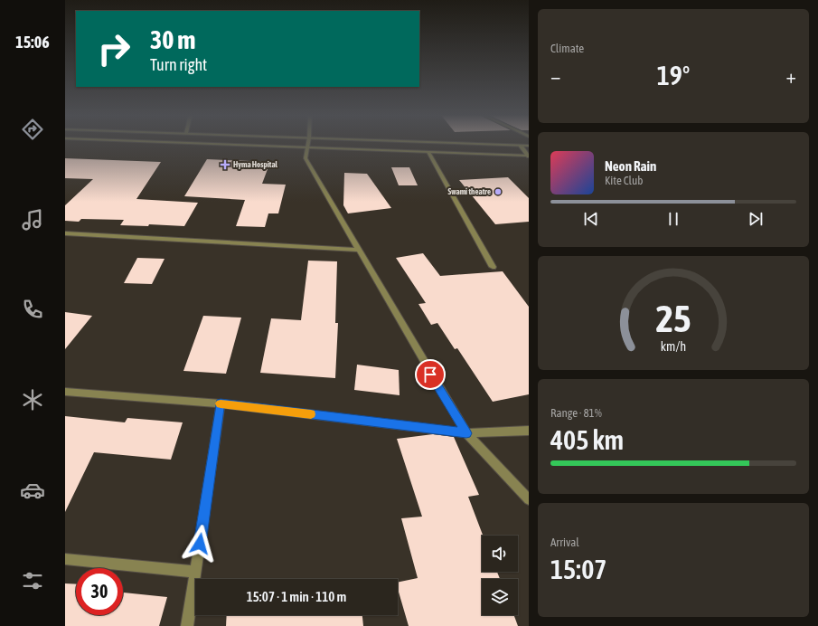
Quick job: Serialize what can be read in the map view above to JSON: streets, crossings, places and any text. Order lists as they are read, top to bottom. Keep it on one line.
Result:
{"places":{"health":["Hyma Hospital"],"other":["Swami theatre"]},"page":{"tabs":"15:06","tile":["Climate",["Range · 81%","405 km"],["Arrival","15:07"]],"turn":["30 m","Turn right"],"heat":["−","19°","+"],"song":["Neon Rain","Kite Club"],"limit":"30","trip":"15:07 · 1 min · 110 m","gauge":["25","km/h"]}}
